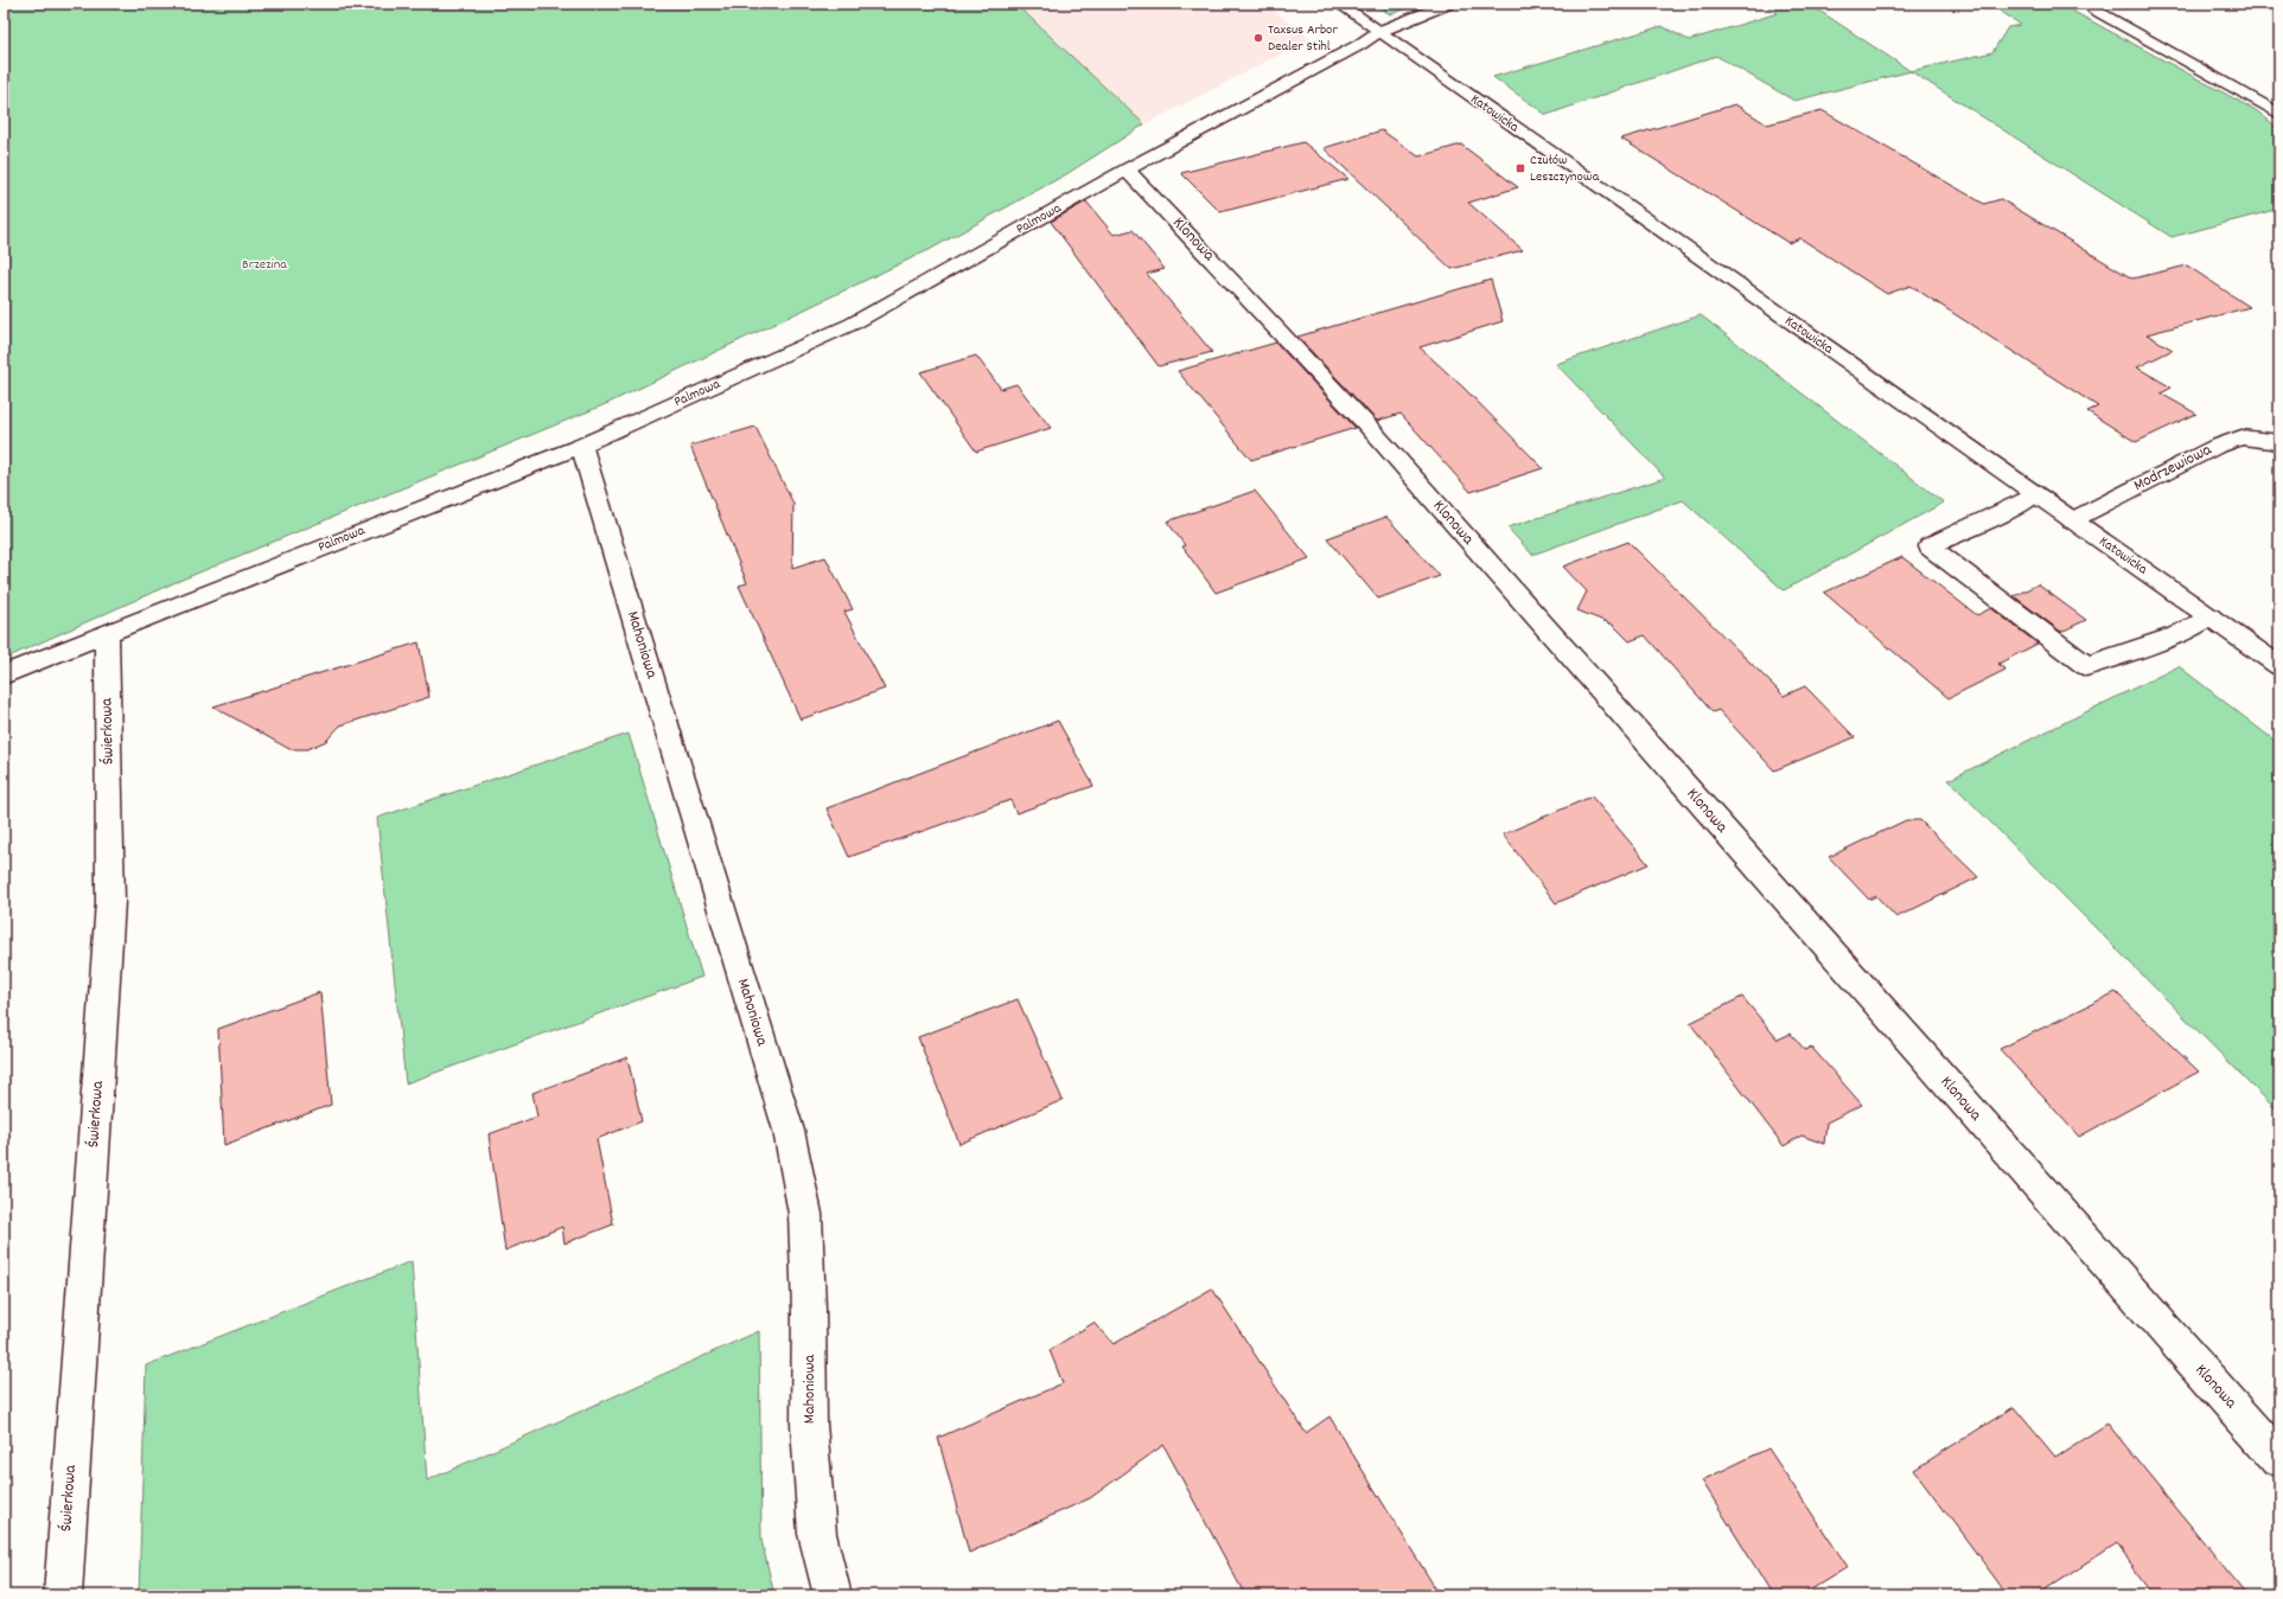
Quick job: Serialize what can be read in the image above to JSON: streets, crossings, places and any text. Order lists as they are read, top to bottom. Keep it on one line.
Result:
{"streets":{"street":["Katowicka","Palmowa","Klonowa","Modrzewiowa","Mahoniowa","Świerkowa"]},"crossings":[["Katowicka","Palmowa"],["Katowicka","Modrzewiowa"],["Palmowa","Klonowa"],["Palmowa","Mahoniowa"],["Palmowa","Świerkowa"]],"parks":["Brzezina"],"places":{"other":["Taxsus Arbor Dealer Stihl"],"transit":["Czułów Leszczynowa"]}}
